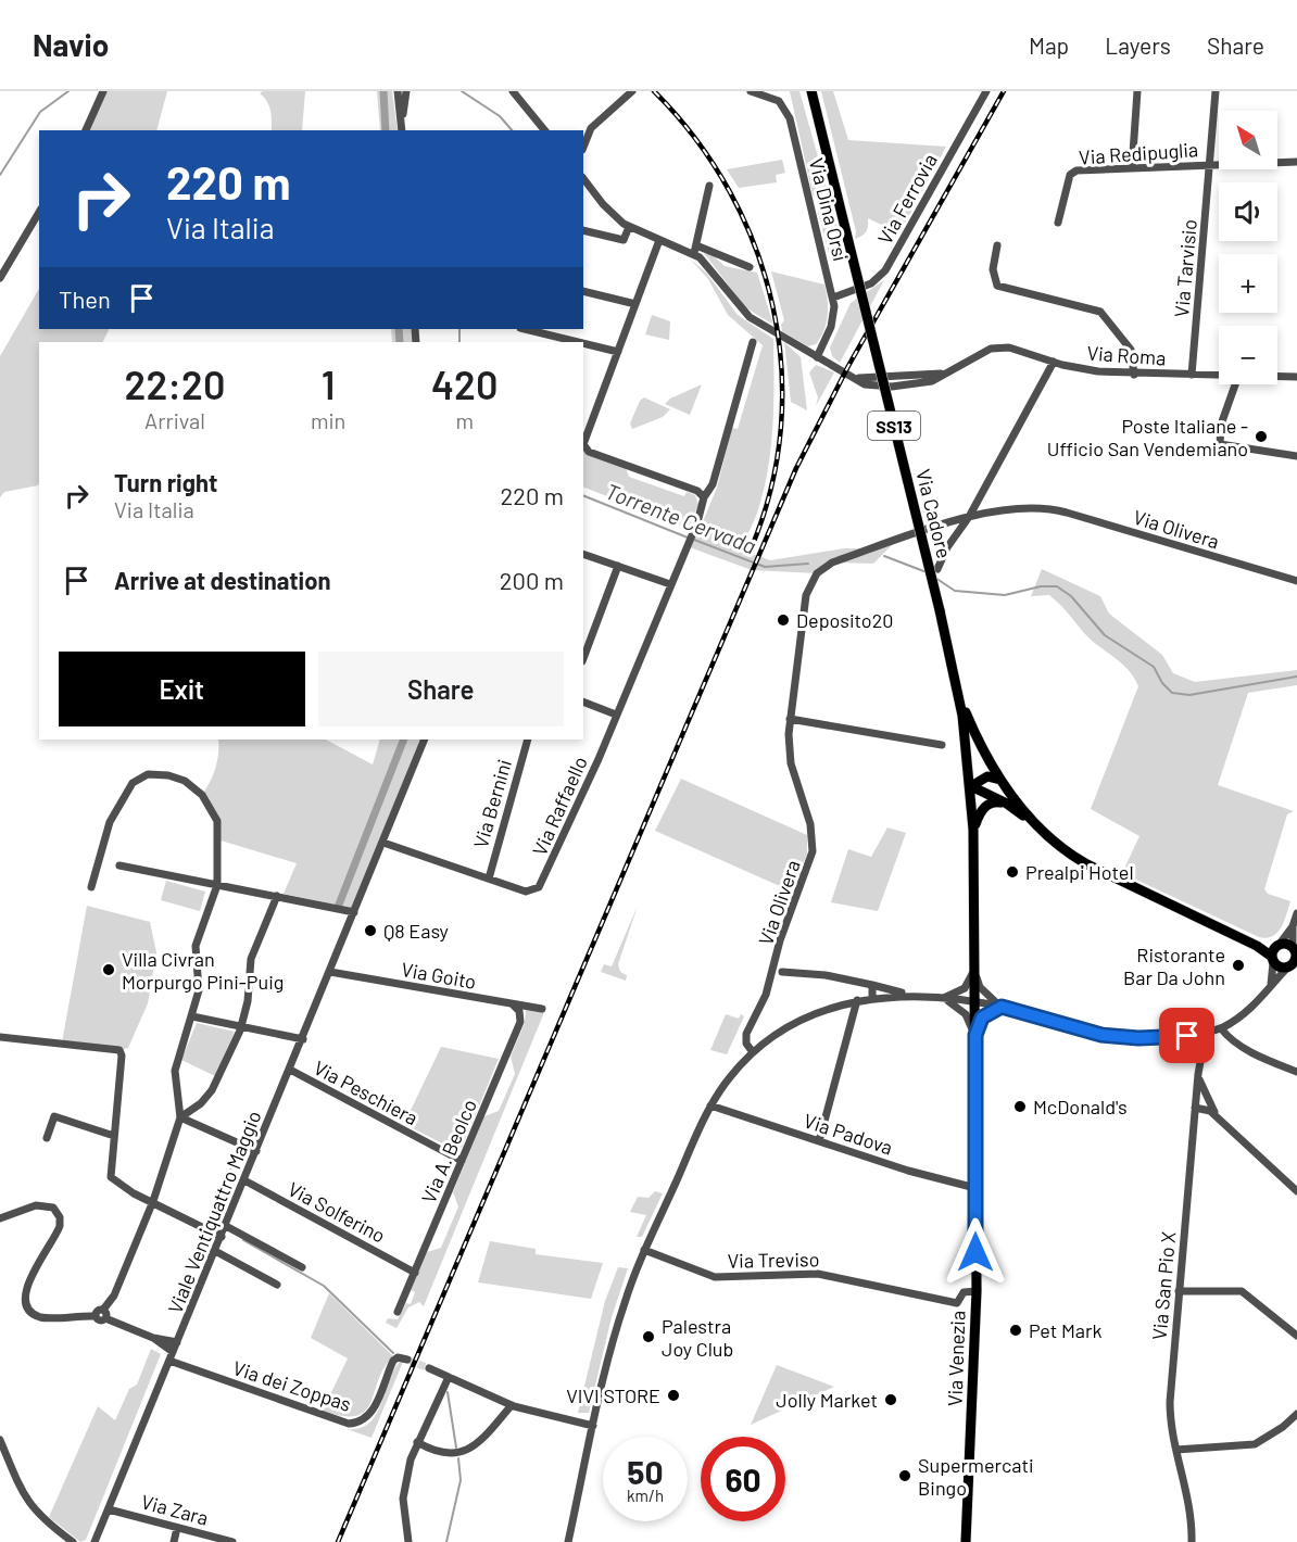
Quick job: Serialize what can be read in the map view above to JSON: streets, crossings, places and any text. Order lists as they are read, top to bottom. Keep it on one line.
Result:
{"streets":{"main road":["SS13","Via Cadore","Via Venezia"],"street":["Via Redipuglia","Via Ferrovia","Via Dina Orsi","Via Tarvisio","Via Roma","Via Olivera","Via Bernini","Via Raffaello","Via Goito","Via Peschiera","Via Padova","Via A. Beolco","Viale Ventiquattro Maggio","Via Solferino","Via Treviso","Via San Pio X","Via dei Zoppas","Via Zara"]},"crossings":[["Via Redipuglia","Via Tarvisio"],["Via Ferrovia","Via Dina Orsi"],["Via Dina Orsi","Via Roma"],["Via Tarvisio","Via Roma"],["Via Cadore","Via Venezia"],["Via Bernini","Via Raffaello"],["Via Raffaello","Viale Ventiquattro Maggio"],["Via Goito","Via A. Beolco"],["Via Goito","Viale Ventiquattro Maggio"],["Via Peschiera","Via A. Beolco"],["Via Peschiera","Viale Ventiquattro Maggio"],["Via Padova","Via Venezia"],["Via A. Beolco","Via Solferino"],["Viale Ventiquattro Maggio","Via Solferino"],["Viale Ventiquattro Maggio","Via dei Zoppas"],["Viale Ventiquattro Maggio","Via Zara"],["Via Treviso","Via Venezia"]],"water":["Torrente Cervada"],"places":["Poste Italiane - Ufficio San Vendemiano","Deposito20","Prealpi Hotel","Q8 Easy","Ristorante Bar Da John","Villa Civran Morpurgo Pini-Puig","McDonald's","Pet Mark","Palestra Joy Club","VIVI STORE","Jolly Market","Supermercati Bingo"],"north":"top left","page":{"header":"Navio","nav":["Map","Layers","Share"],"map_buttons":["+","−"],"turn":["220 m","Via Italia"],"then":"Then","eta":["22:20","Arrival","1","min","420","m"],"list":[{"name":"Turn right","note":"Via Italia","value":"220 m"},{"name":"Arrive at destination","value":"200 m"}],"buttons":["Exit","Share"],"speed":"50 km/h","limit":"60"}}
